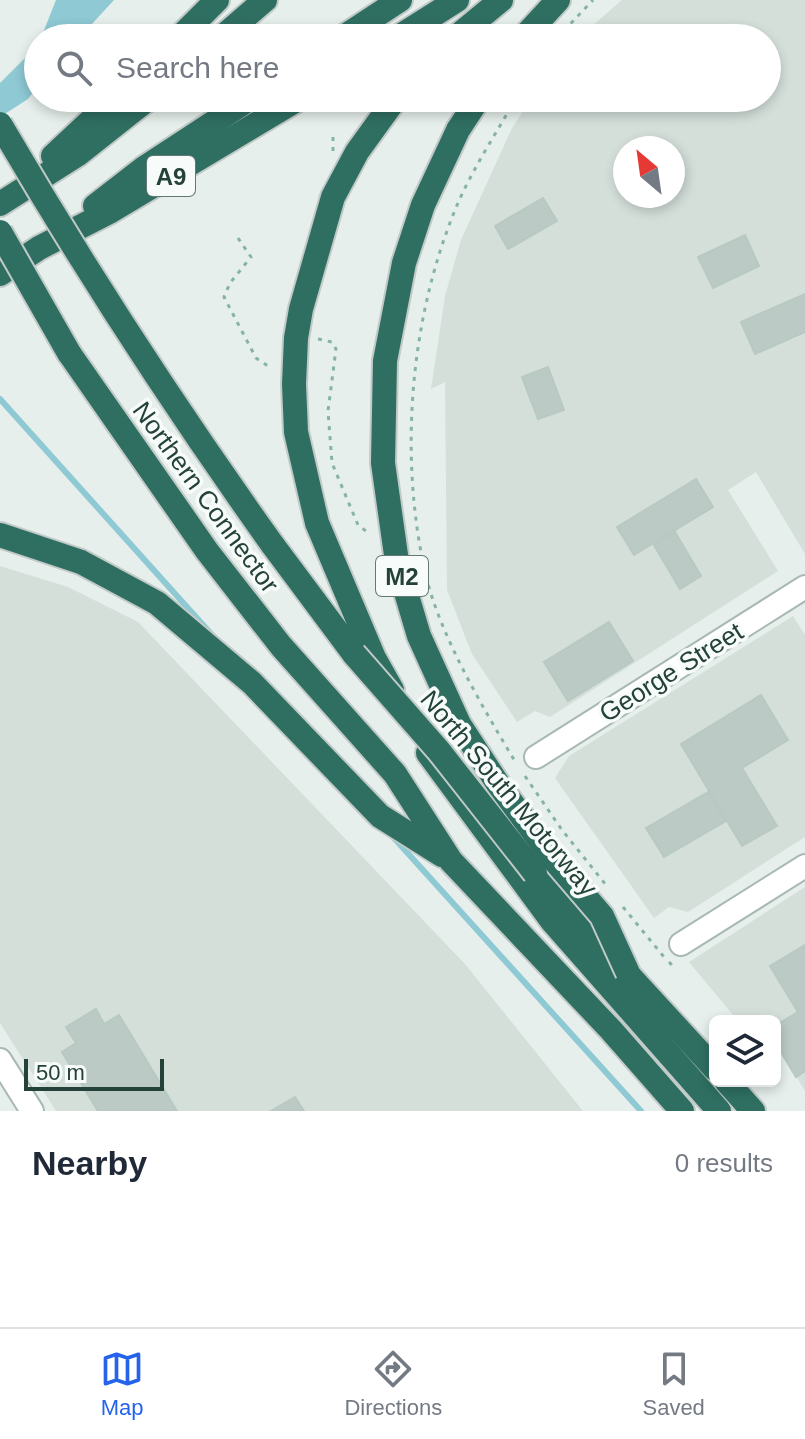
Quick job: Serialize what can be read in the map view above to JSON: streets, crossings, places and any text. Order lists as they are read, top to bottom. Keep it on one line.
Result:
{"streets":{"highway":["A9","Northern Connector","M2","North South Motorway"],"street":["George Street"]},"crossings":[["Northern Connector","North South Motorway"],["M2","North South Motorway"]],"scale_bar":"50 m","north":"top left","page":{"search":"Search here","scale":"50 m","heading":["Nearby","0 results"],"nav":["Map","Directions","Saved"]}}
